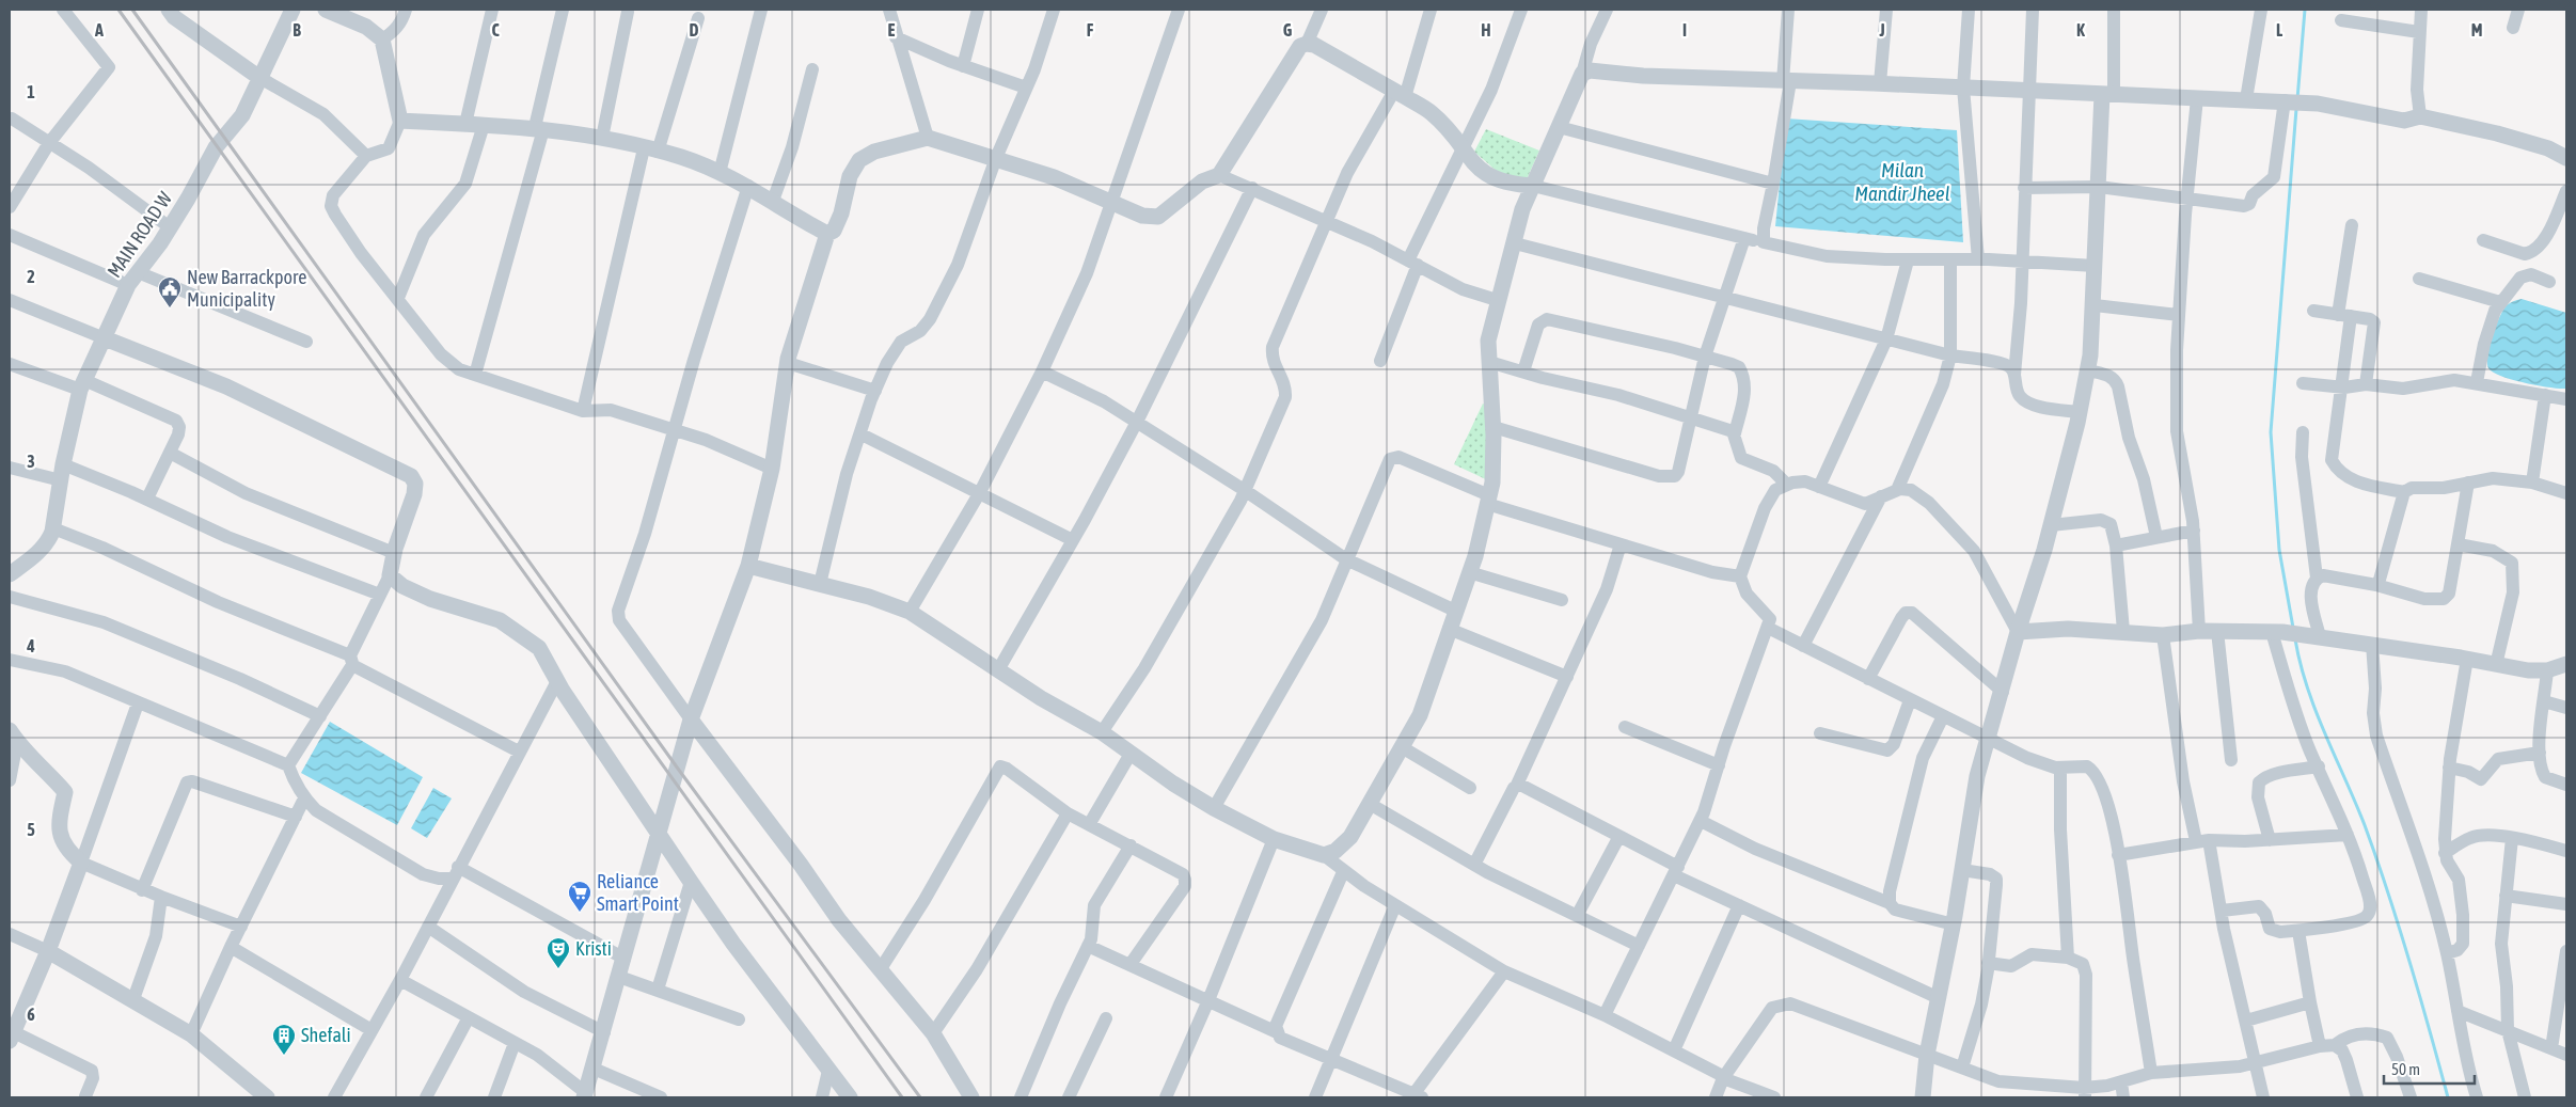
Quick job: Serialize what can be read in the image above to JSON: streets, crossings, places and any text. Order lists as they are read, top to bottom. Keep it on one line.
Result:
{"streets":{"street":["MAIN ROAD W"]},"water":["Milan Mandir Jheel"],"places":{"public building":["New Barrackpore Municipality"],"supermarket":["Reliance Smart Point"],"theatre":["Kristi"],"building":["Shefali"]},"scale_bar":"50 m","grid":{"columns":["A","B","C","D","E","F","G","H","I","J","K","L","M"],"rows":["1","2","3","4","5","6"]}}
